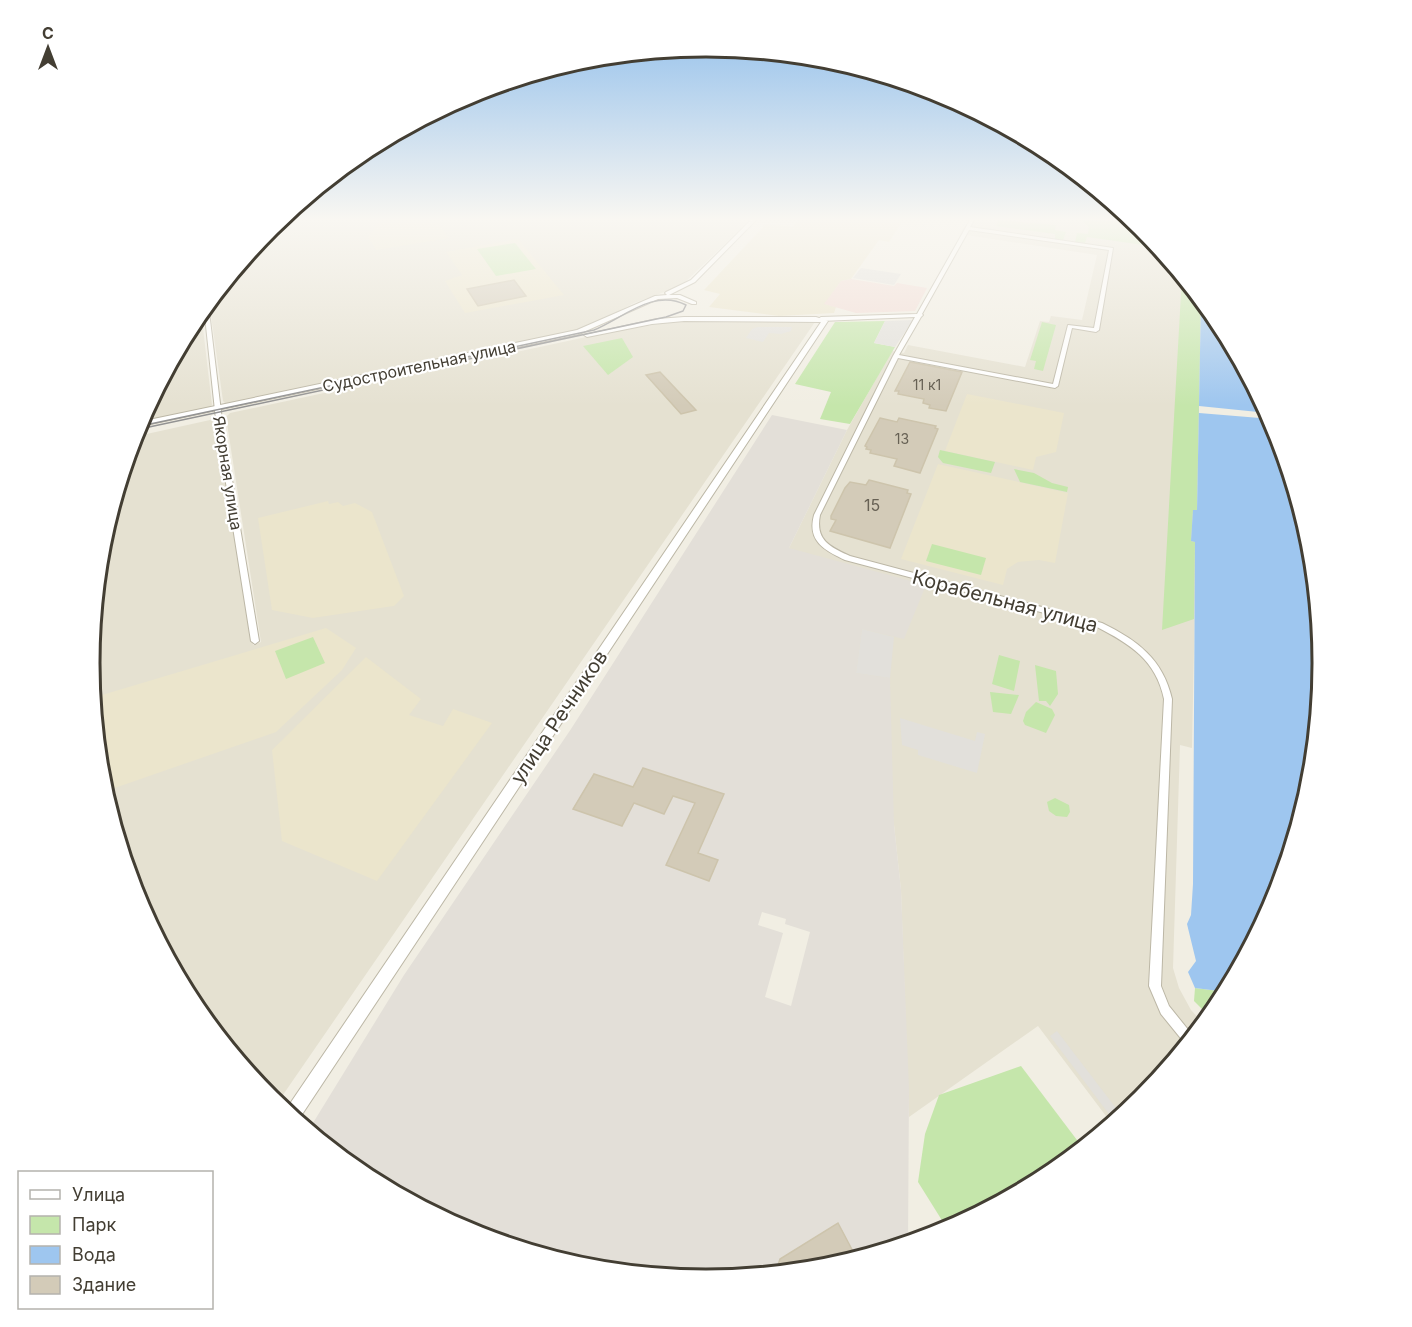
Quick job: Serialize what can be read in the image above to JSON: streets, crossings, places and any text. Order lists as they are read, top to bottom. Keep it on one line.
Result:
{"streets":{"street":["Судостроительная улица","Якорная улица","Корабельная улица","улица Речников"]},"crossings":[["Судостроительная улица","Якорная улица"]],"house_numbers":["11 к1","13","15"],"legend":["Улица","Парк","Вода","Здание"],"north":"top"}
